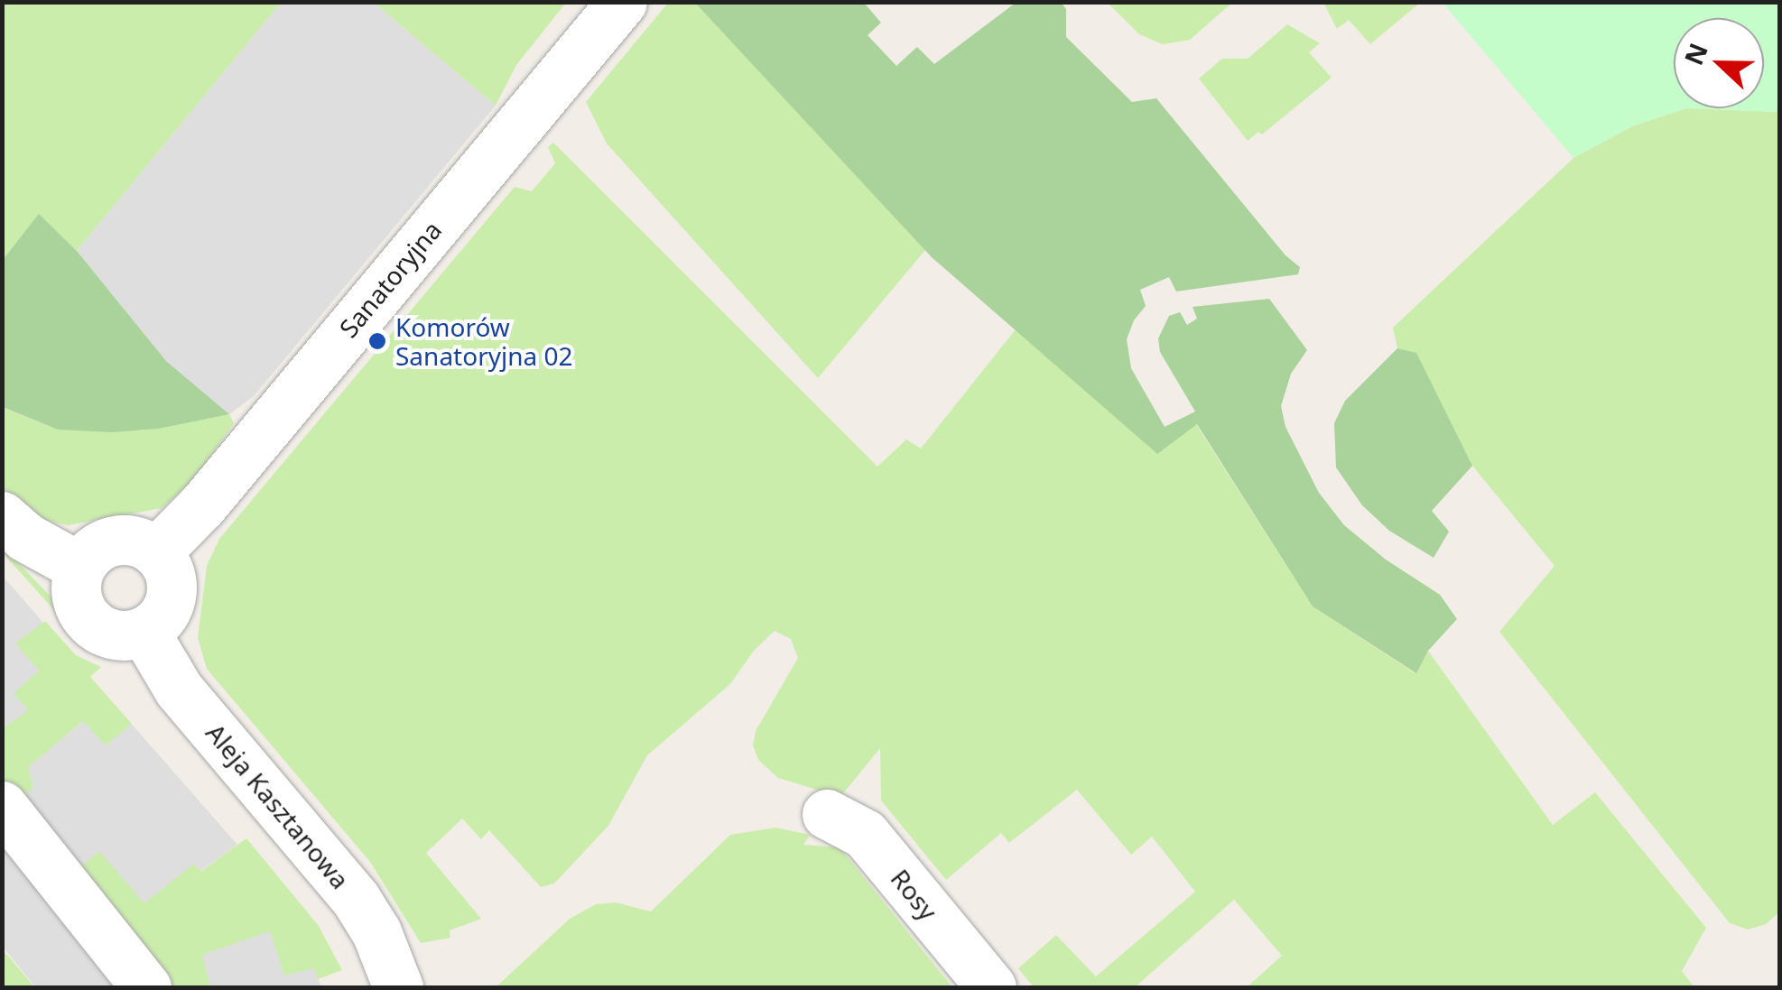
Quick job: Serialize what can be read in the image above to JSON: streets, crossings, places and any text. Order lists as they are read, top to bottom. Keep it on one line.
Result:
{"streets":{"street":["Sanatoryjna","Aleja Kasztanowa","Rosy"]},"crossings":[["Sanatoryjna","Aleja Kasztanowa"]],"places":["Komorów Sanatoryjna 02"],"north":"left"}
